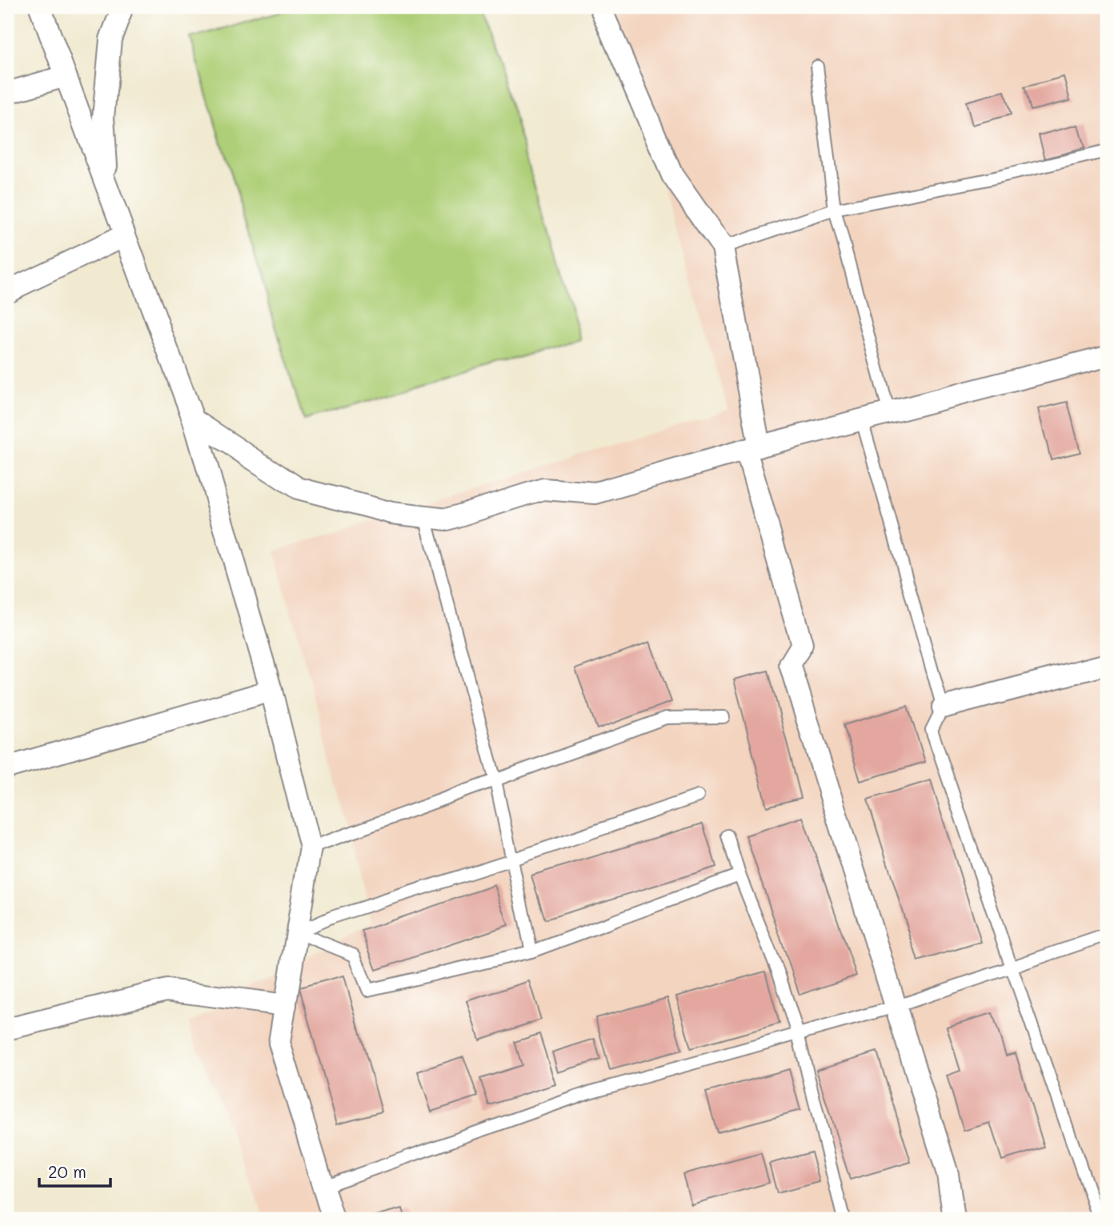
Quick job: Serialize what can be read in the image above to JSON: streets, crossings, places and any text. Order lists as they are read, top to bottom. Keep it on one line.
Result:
{"scale_bar":"20 m"}
